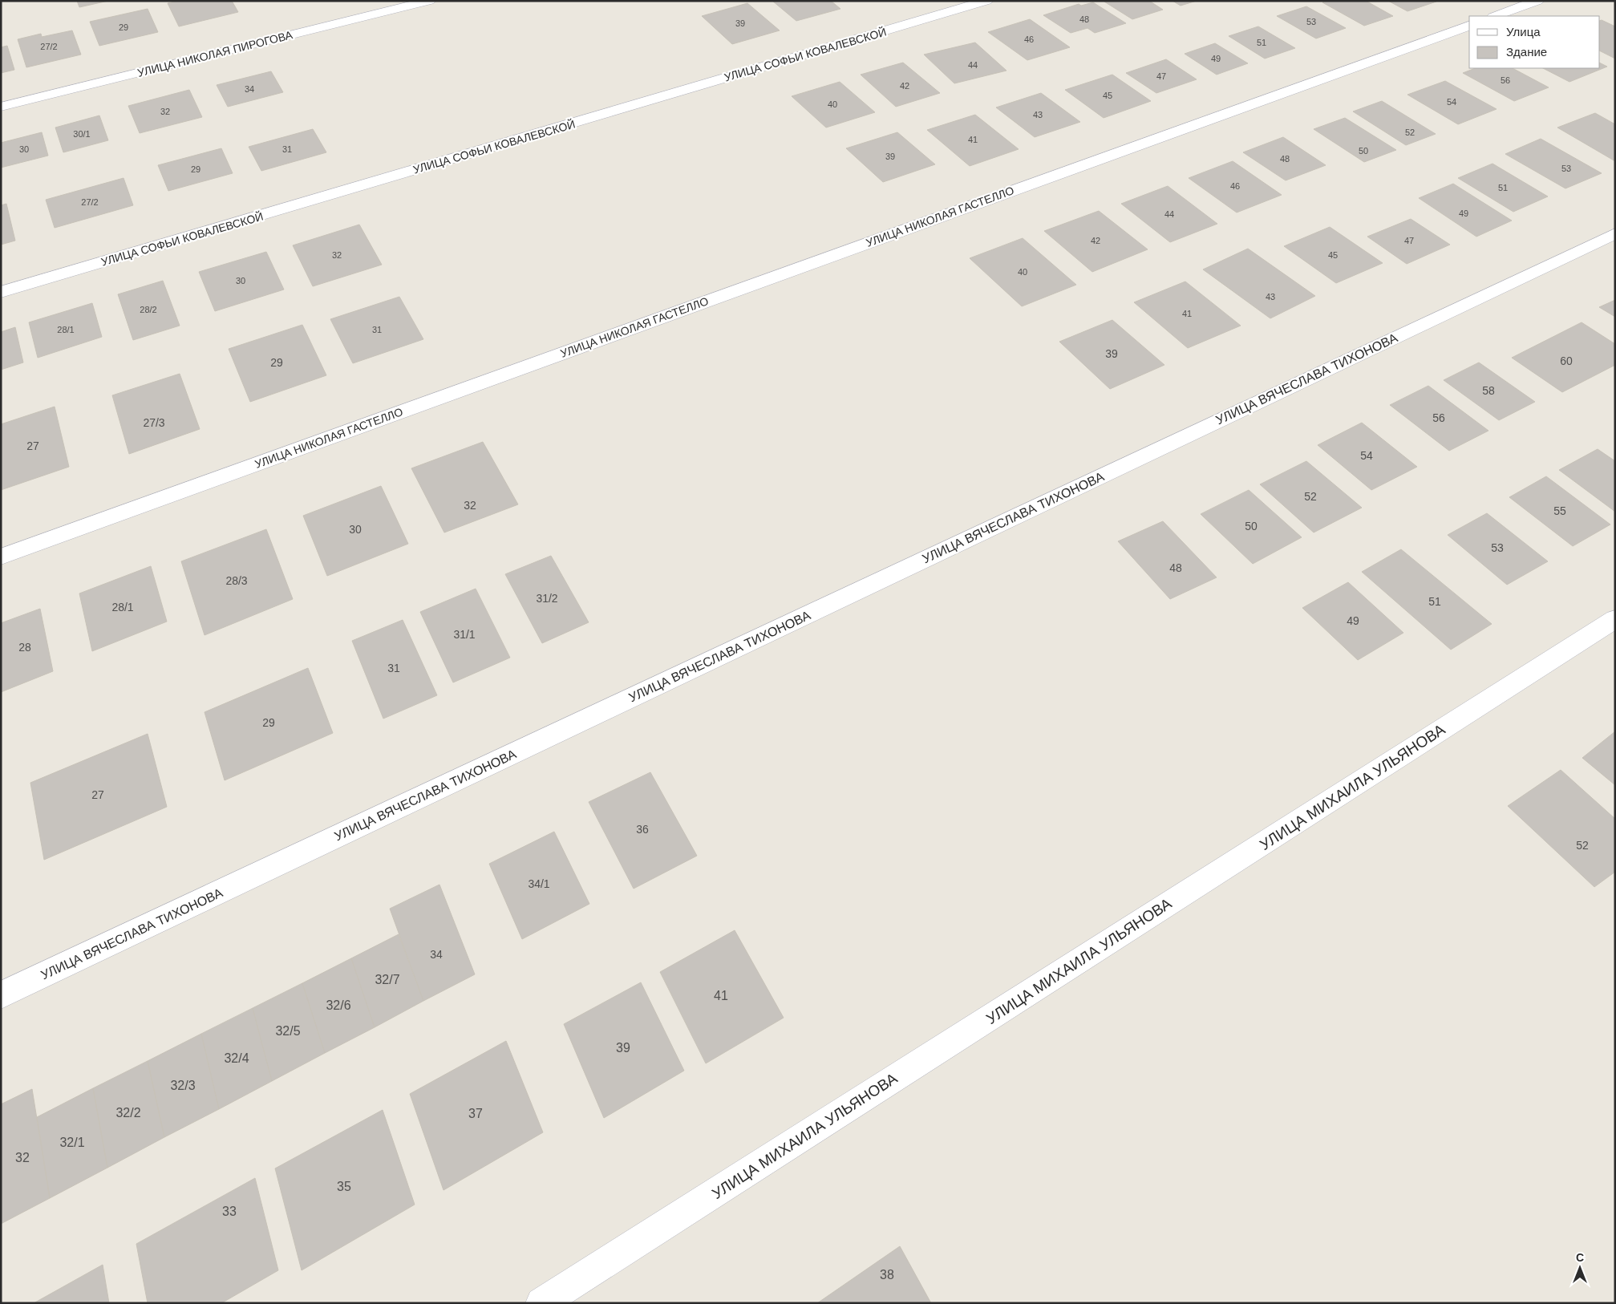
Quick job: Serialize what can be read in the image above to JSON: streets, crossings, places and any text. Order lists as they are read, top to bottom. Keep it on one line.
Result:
{"streets":{"street":["УЛИЦА НИКОЛАЯ ПИРОГОВА","УЛИЦА СОФЬИ КОВАЛЕВСКОЙ","УЛИЦА НИКОЛАЯ ГАСТЕЛЛО","УЛИЦА ВЯЧЕСЛАВА ТИХОНОВА","УЛИЦА МИХАИЛА УЛЬЯНОВА"]},"house_numbers":["48","53","39","29","46","51","27/2","49","44","47","56","42","34","45","54","40","32","43","52","30/1","41","30","31","50","39","48","53","29","46","51","27/2","49","44","42","47","32","45","40","30","43","28/2","41","28/1","31","39","60","29","58","56","27/3","27","54","52","32","55","50","30","53","48","28/3","31/2","51","28/1","49","31/1","28","31","29","27","36","52","34/1","34","32/7","41","32/6","32/5","39","32/4","32/3","32/2","37","32/1","32","35","33","38"],"legend":["Улица","Здание"],"north":"top"}
